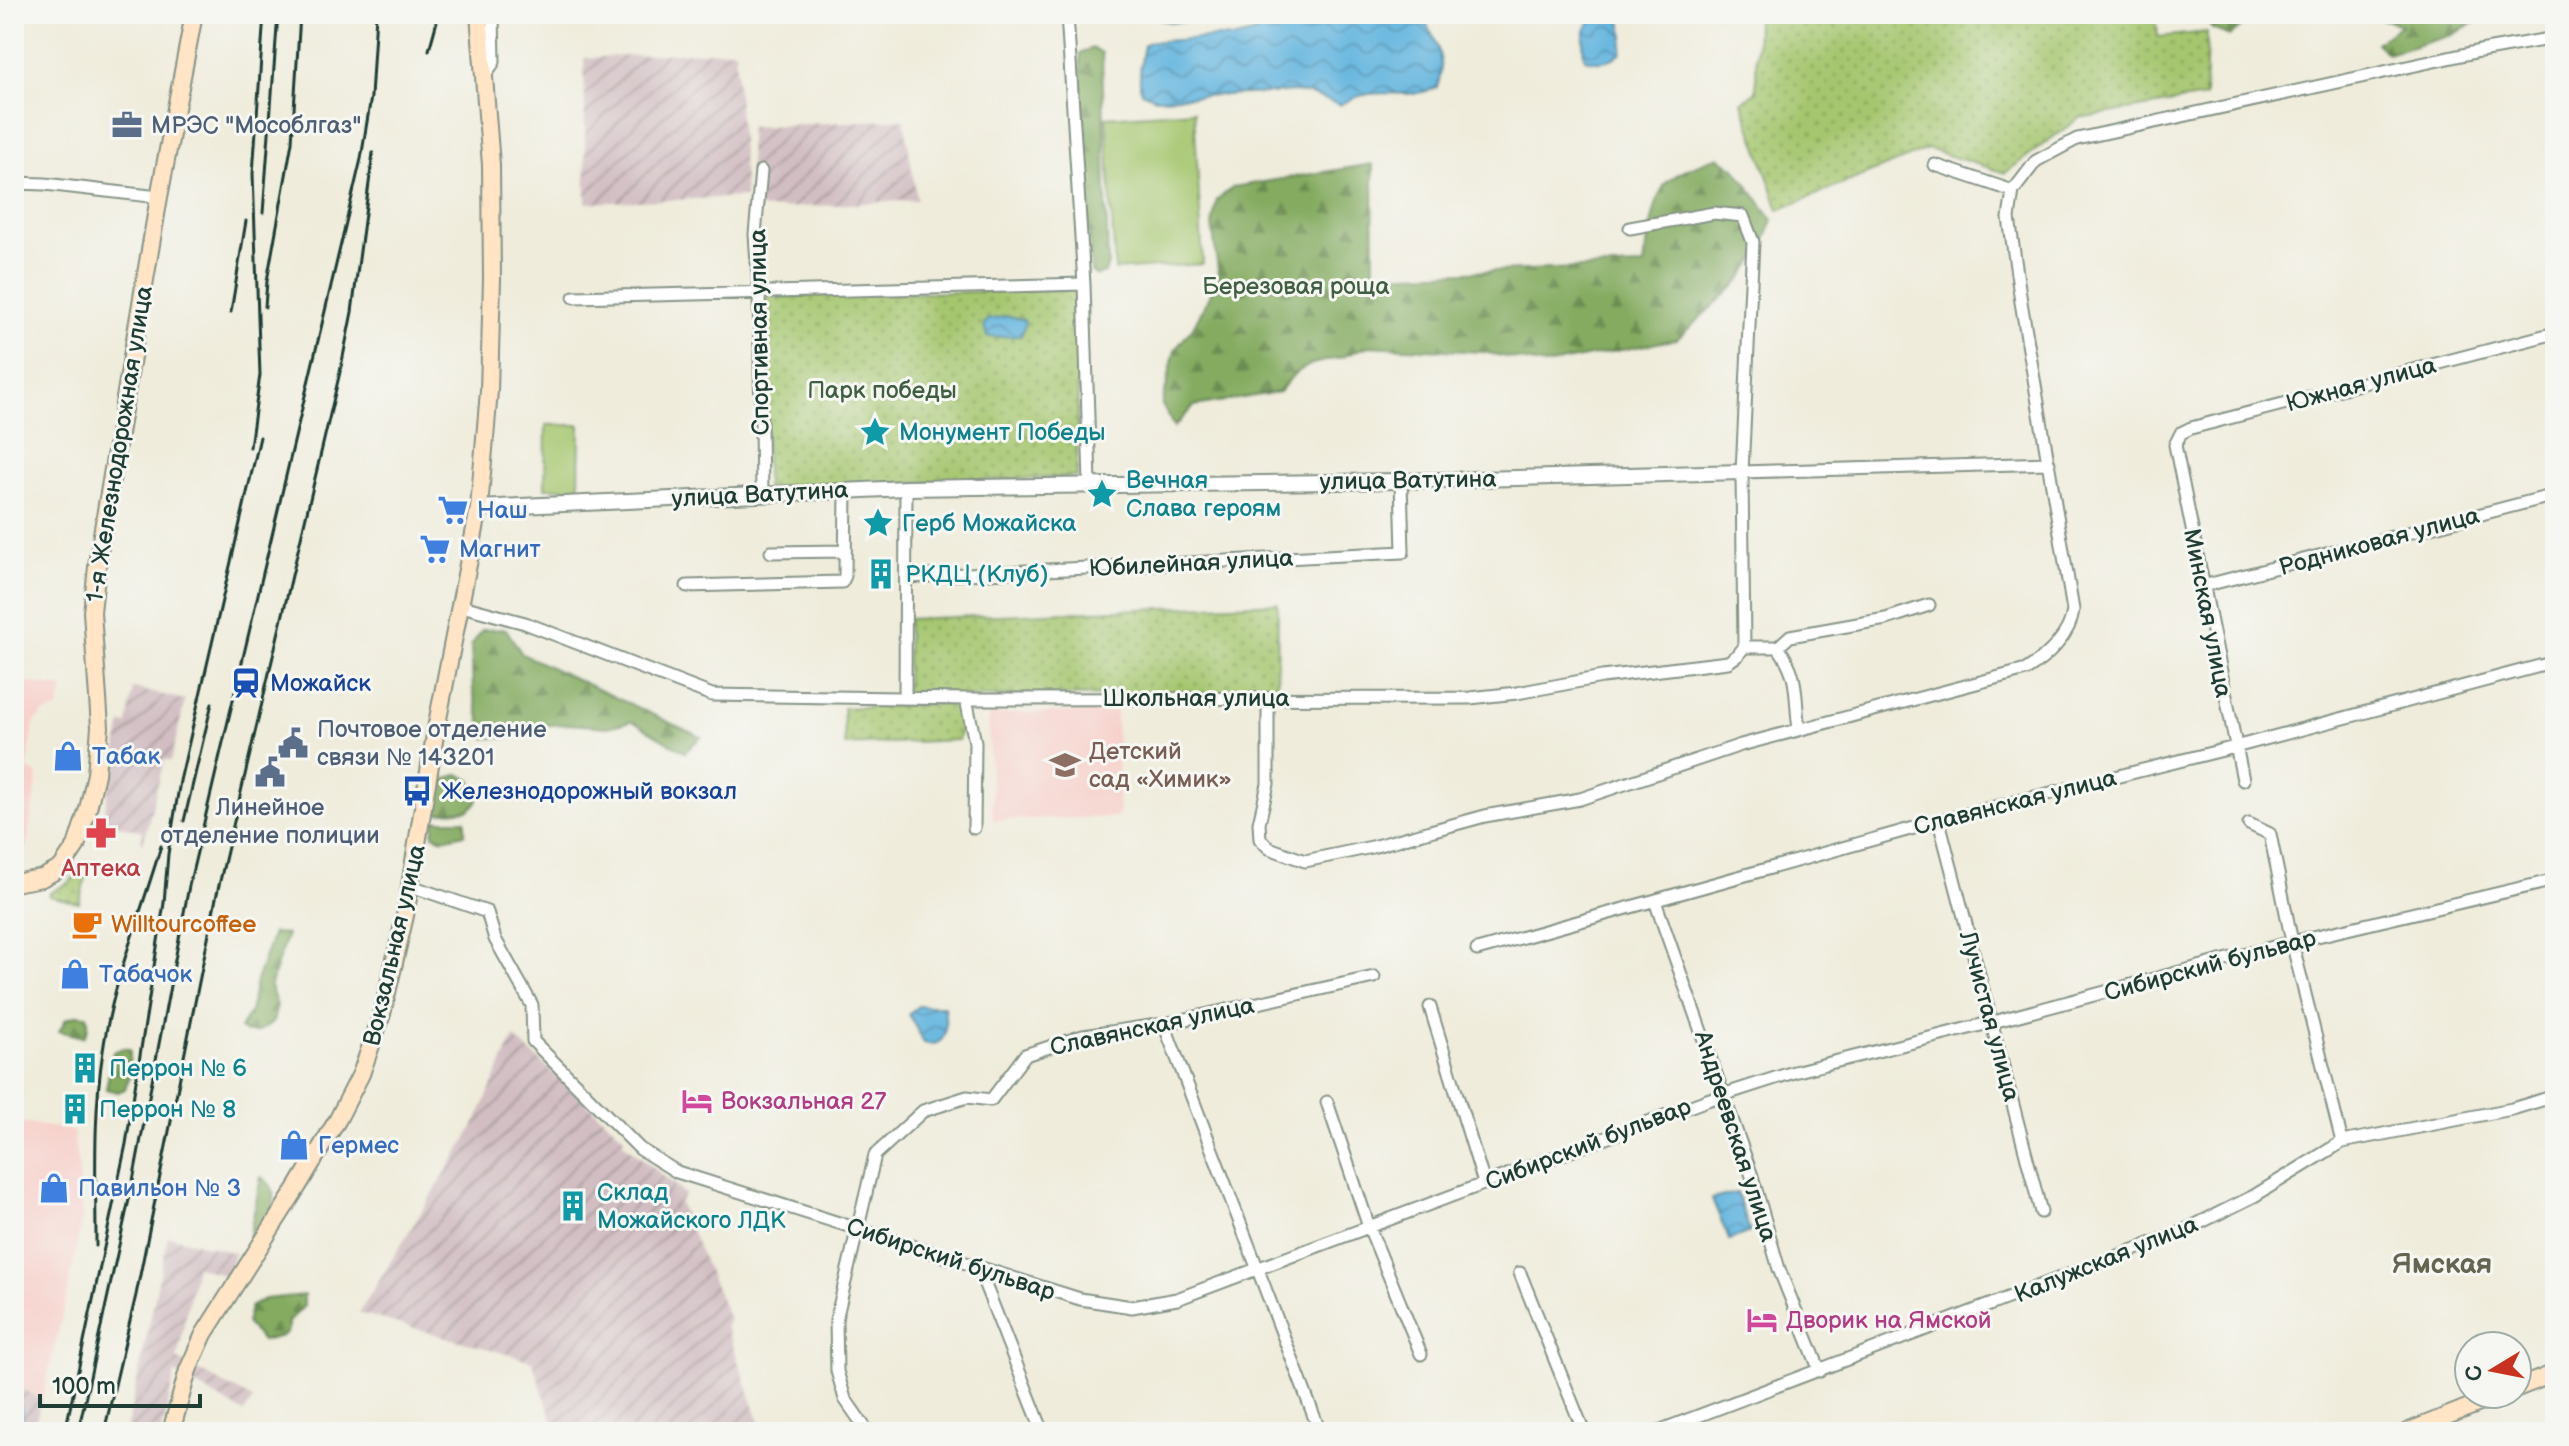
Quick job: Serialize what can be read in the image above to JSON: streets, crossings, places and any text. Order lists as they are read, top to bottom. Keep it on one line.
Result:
{"streets":{"main road":["1-я Железнодорожная улица","Вокзальная улица"],"street":["Спортивная улица","Южная улица","улица Ватутина","Родниковая улица","Юбилейная улица","Минская улица","Школьная улица","Славянская улица","Сибирский бульвар","Лучистая улица","Андреевская улица","Калужская улица"]},"crossings":[["Спортивная улица","улица Ватутина"],["Южная улица","Минская улица"],["улица Ватутина","Юбилейная улица"],["улица Ватутина","Вокзальная улица"],["Родниковая улица","Минская улица"],["Минская улица","Славянская улица"],["Школьная улица","Вокзальная улица"],["Славянская улица","Сибирский бульвар"],["Славянская улица","Лучистая улица"],["Славянская улица","Андреевская улица"],["Вокзальная улица","Сибирский бульвар"],["Сибирский бульвар","Лучистая улица"],["Сибирский бульвар","Андреевская улица"],["Андреевская улица","Калужская улица"]],"districts":["Ямская"],"parks":["Березовая роща","Парк победы"],"places":{"office":["МРЭС \"Мособлгаз\""],"place":["Монумент Победы","Вечная Слава героям","Герб Можайска"],"supermarket":["Наш","Магнит"],"building":["РКДЦ (Клуб)","Перрон № 6","Перрон № 8","Склад Можайского ЛДК"],"station":["Можайск"],"public building":["Почтовое отделение связи № 143201","Линейное отделение полиции"],"shop":["Табак","Табачок","Гермес","Павильон № 3"],"school or university":["Детский сад «Химик»"],"bus stop":["Железнодорожный вокзал"],"pharmacy":["Аптека"],"cafe":["Willtourcoffee"],"hotel":["Вокзальная 27","Дворик на Ямской"]},"scale_bar":"100 m","north":"left"}
